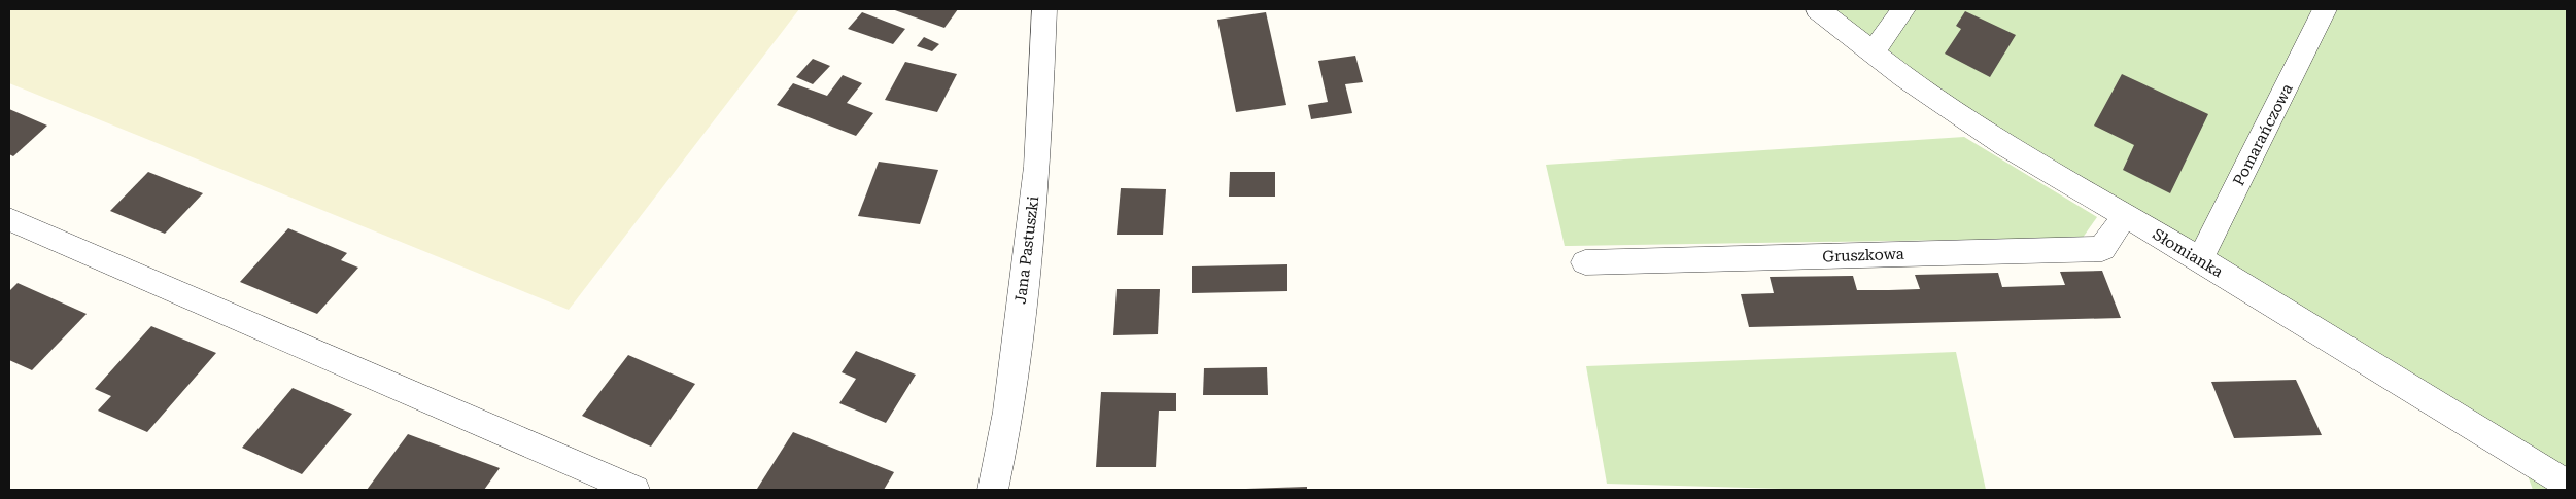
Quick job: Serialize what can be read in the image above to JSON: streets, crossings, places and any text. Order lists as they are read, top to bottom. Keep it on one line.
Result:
{"streets":{"street":["Pomarańczowa","Jana Pastuszki","Słomianka","Gruszkowa"]},"crossings":[["Pomarańczowa","Słomianka"],["Słomianka","Gruszkowa"]]}
